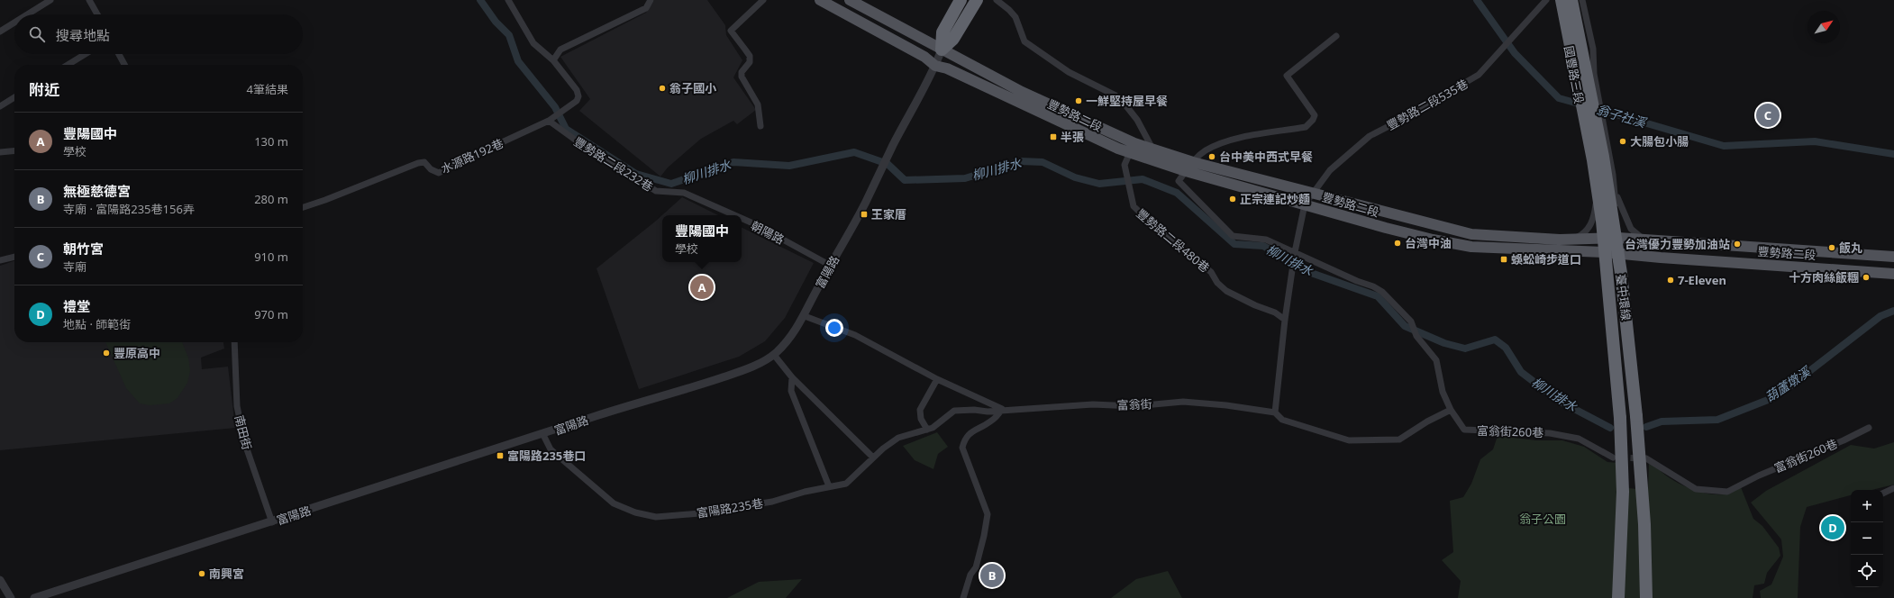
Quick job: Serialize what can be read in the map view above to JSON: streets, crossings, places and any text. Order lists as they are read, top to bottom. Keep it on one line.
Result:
{"streets":{"highway":["臺中環線"],"main road":["豐勢路二段"],"street":["國豐路三段","豐勢路二段535巷","水源路192巷","豐勢路二段232巷","朝陽路","豐勢路二段480巷","富陽路","富翁街","富翁街260巷","南田街","富陽路235巷"]},"crossings":[["國豐路三段","豐勢路二段"],["國豐路三段","臺中環線"],["豐勢路二段535巷","豐勢路二段"],["豐勢路二段","豐勢路二段480巷"],["豐勢路二段","富陽路"],["水源路192巷","豐勢路二段232巷"],["豐勢路二段232巷","朝陽路"],["朝陽路","富陽路"],["富陽路","富翁街"],["富陽路","南田街"],["富陽路","富陽路235巷"],["富翁街","富陽路235巷"]],"water":["翁子社溪","柳川排水","葫蘆墩溪"],"parks":["翁子公園"],"places":{"other":["翁子國小","一鮮堅持屋早餐","大腸包小腸","台中美中西式早餐","正宗連記炒麵","台灣中油","台灣優力豐勢加油站","飯丸","十方肉絲飯糰","7-Eleven","豐原高中","南興宮"],"transit":["半張","王家厝","蜈蚣崎步道口","富陽路235巷口"]},"north":"top right","page":{"search":"搜尋地點","heading":["附近","4筆結果"],"pins":["C","A","D","B"],"list":[{"mark":"A","name":"豐陽國中","note":"學校","value":"130 m"},{"mark":"B","name":"無極慈德宮","note":"寺廟 · 富陽路235巷156弄","value":"280 m"},{"mark":"C","name":"朝竹宮","note":"寺廟","value":"910 m"},{"mark":"D","name":"禮堂","note":"地點 · 師範街","value":"970 m"}],"popup":["豐陽國中","學校"],"map_buttons":["+","−"]}}
